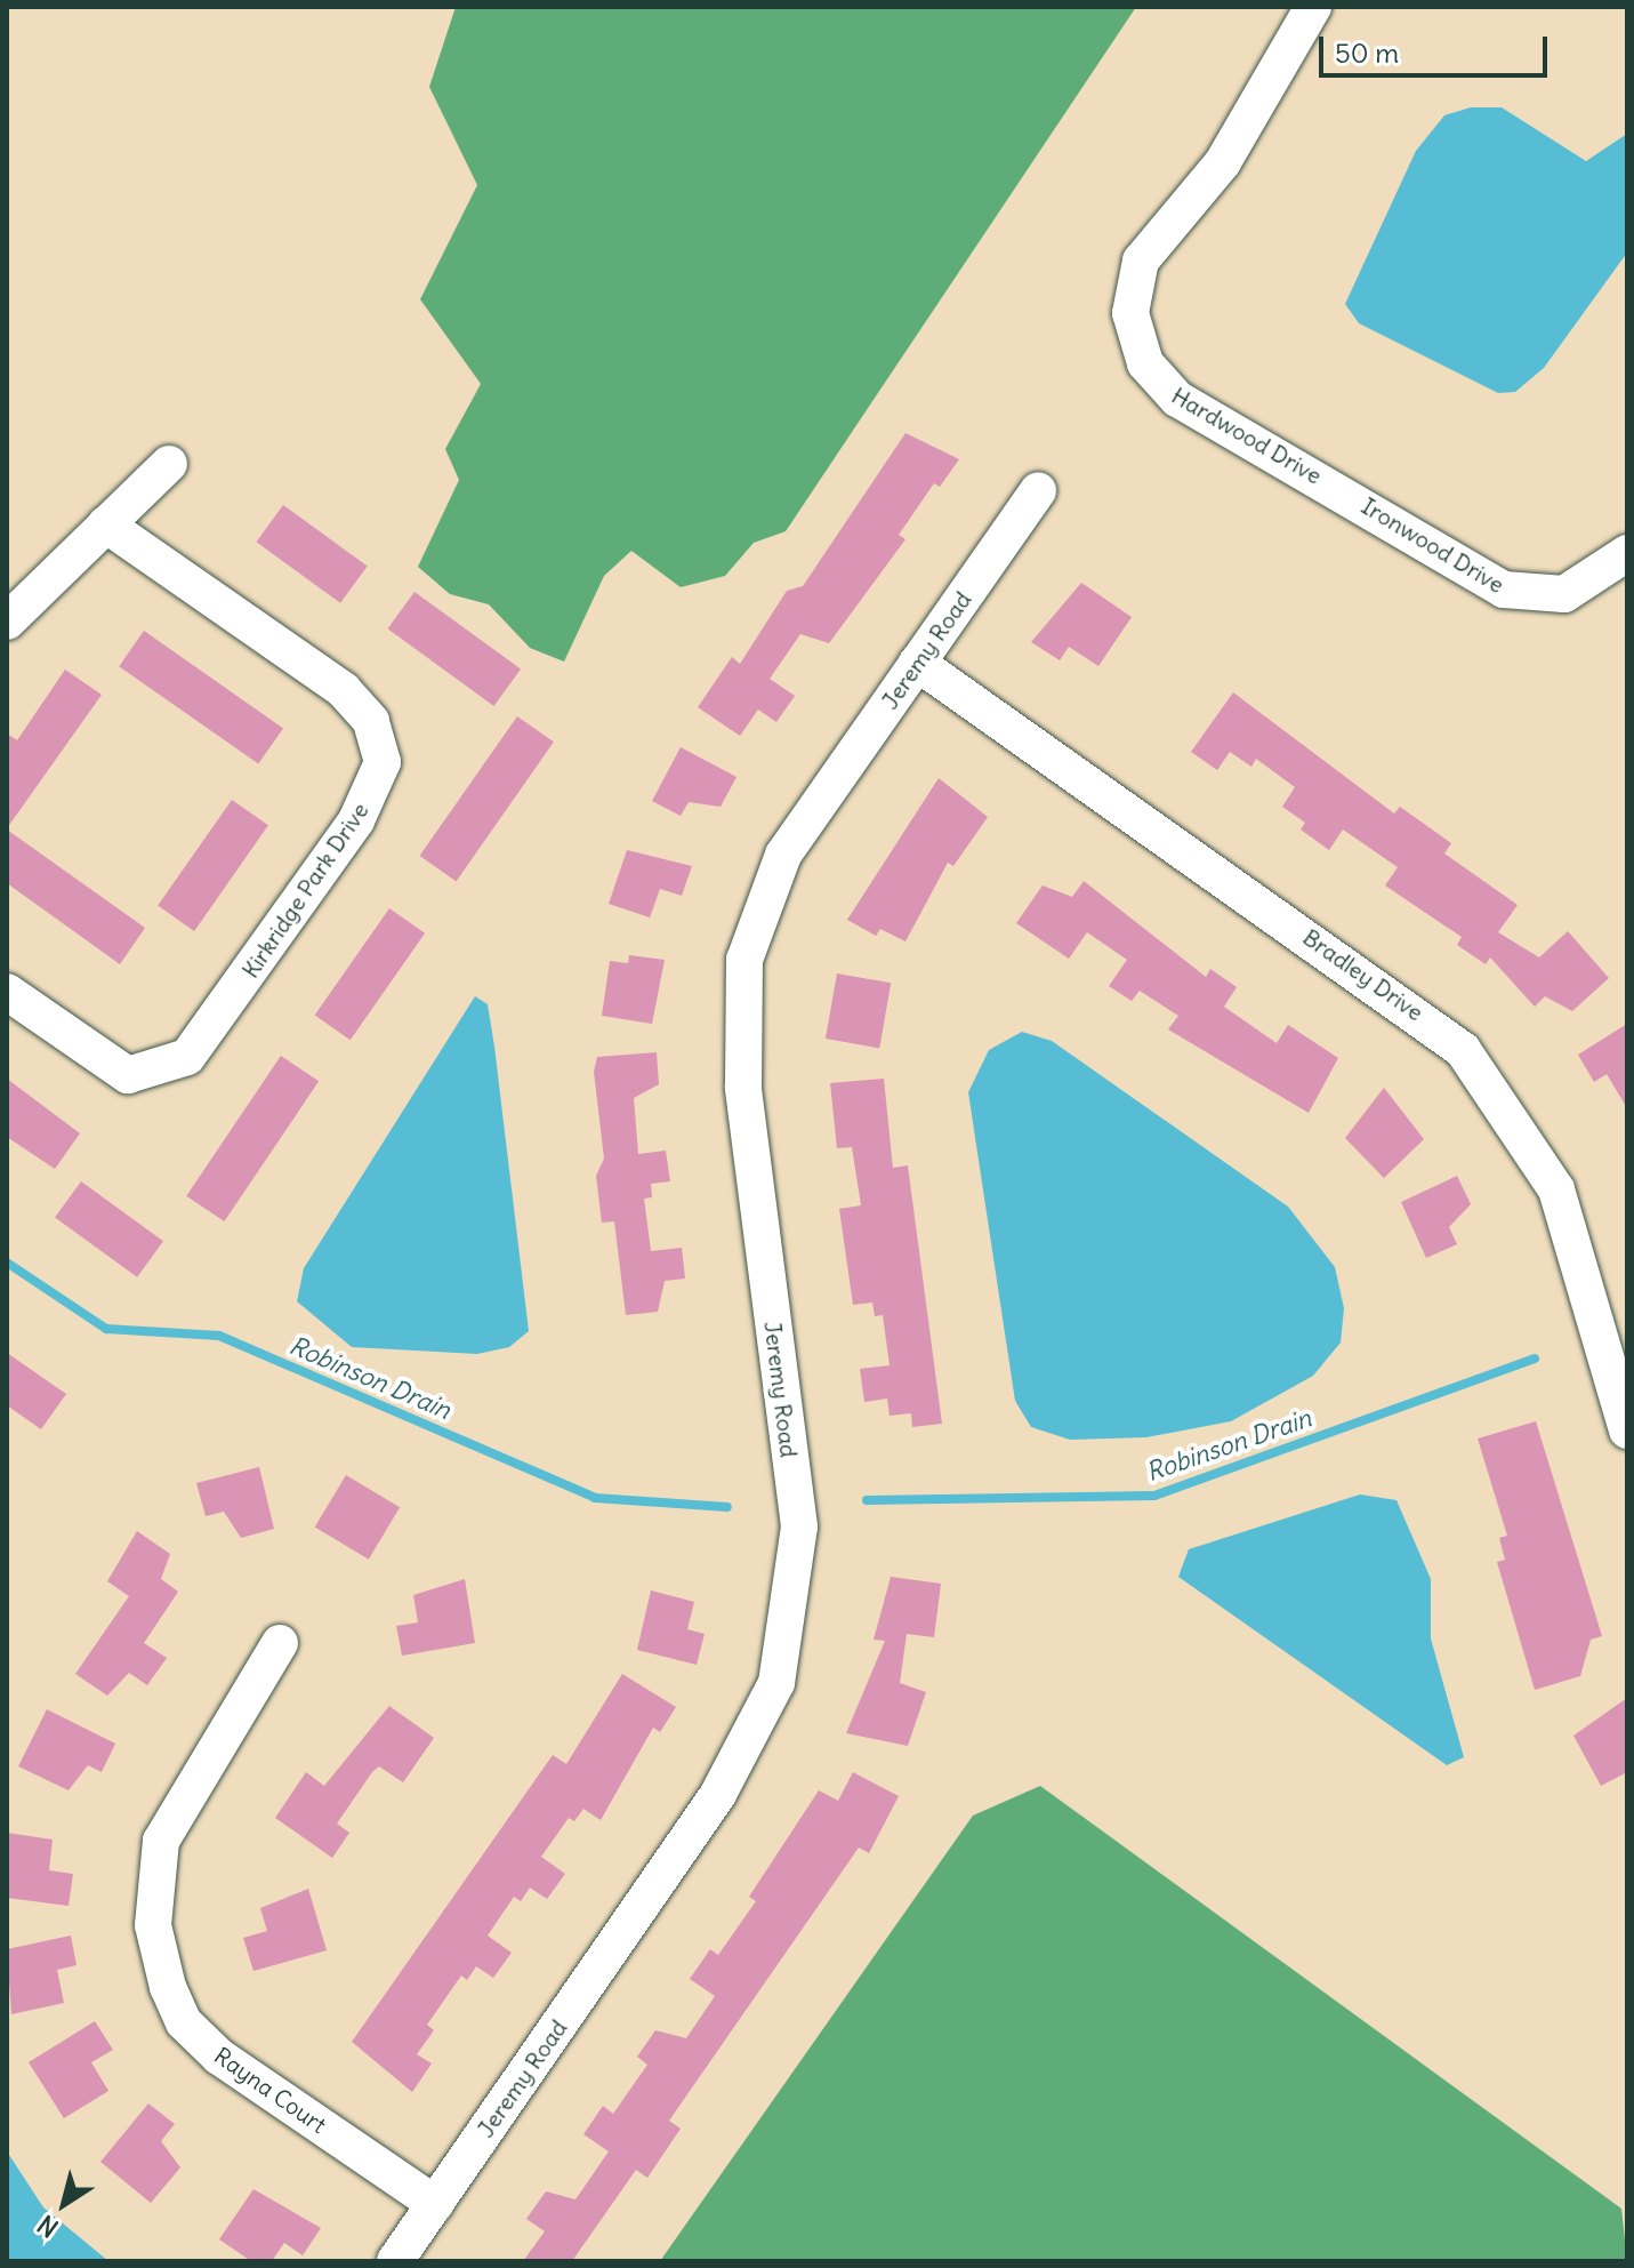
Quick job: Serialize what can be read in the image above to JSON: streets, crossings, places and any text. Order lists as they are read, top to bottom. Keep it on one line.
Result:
{"streets":{"street":["Hardwood Drive","Ironwood Drive","Jeremy Road","Kirkridge Park Drive","Bradley Drive","Rayna Court"]},"crossings":[["Hardwood Drive","Ironwood Drive"],["Jeremy Road","Bradley Drive"],["Jeremy Road","Rayna Court"]],"water":["Robinson Drain"],"scale_bar":"50 m","north":"bottom left"}
